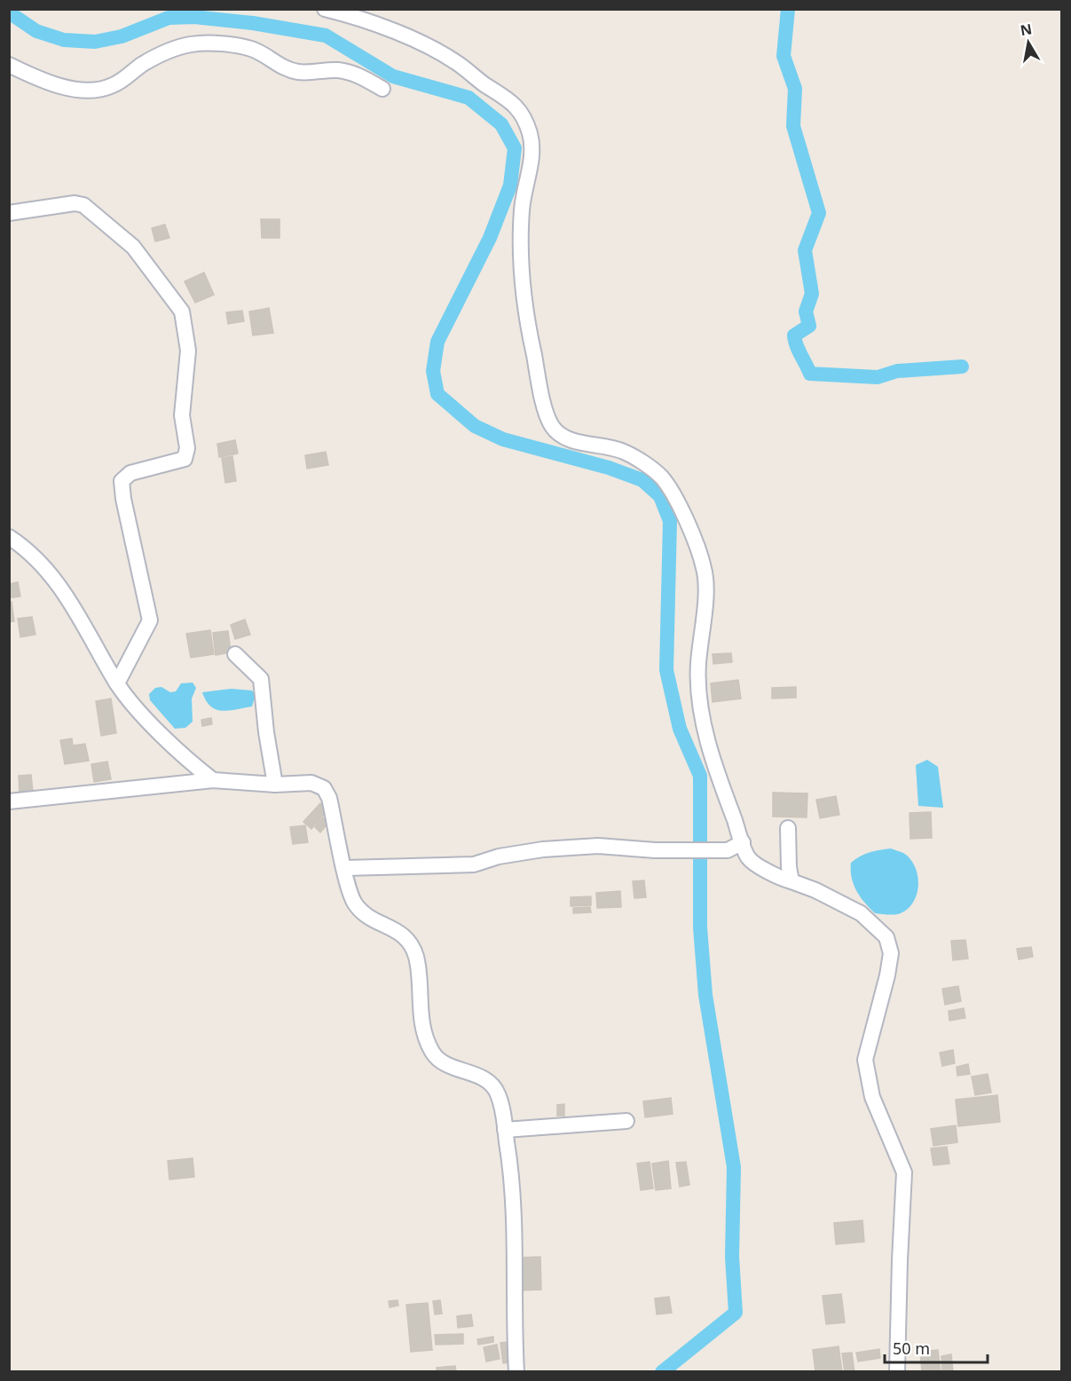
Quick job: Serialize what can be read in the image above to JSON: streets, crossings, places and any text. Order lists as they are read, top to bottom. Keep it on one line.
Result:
{"scale_bar":"50 m","north":"top"}
